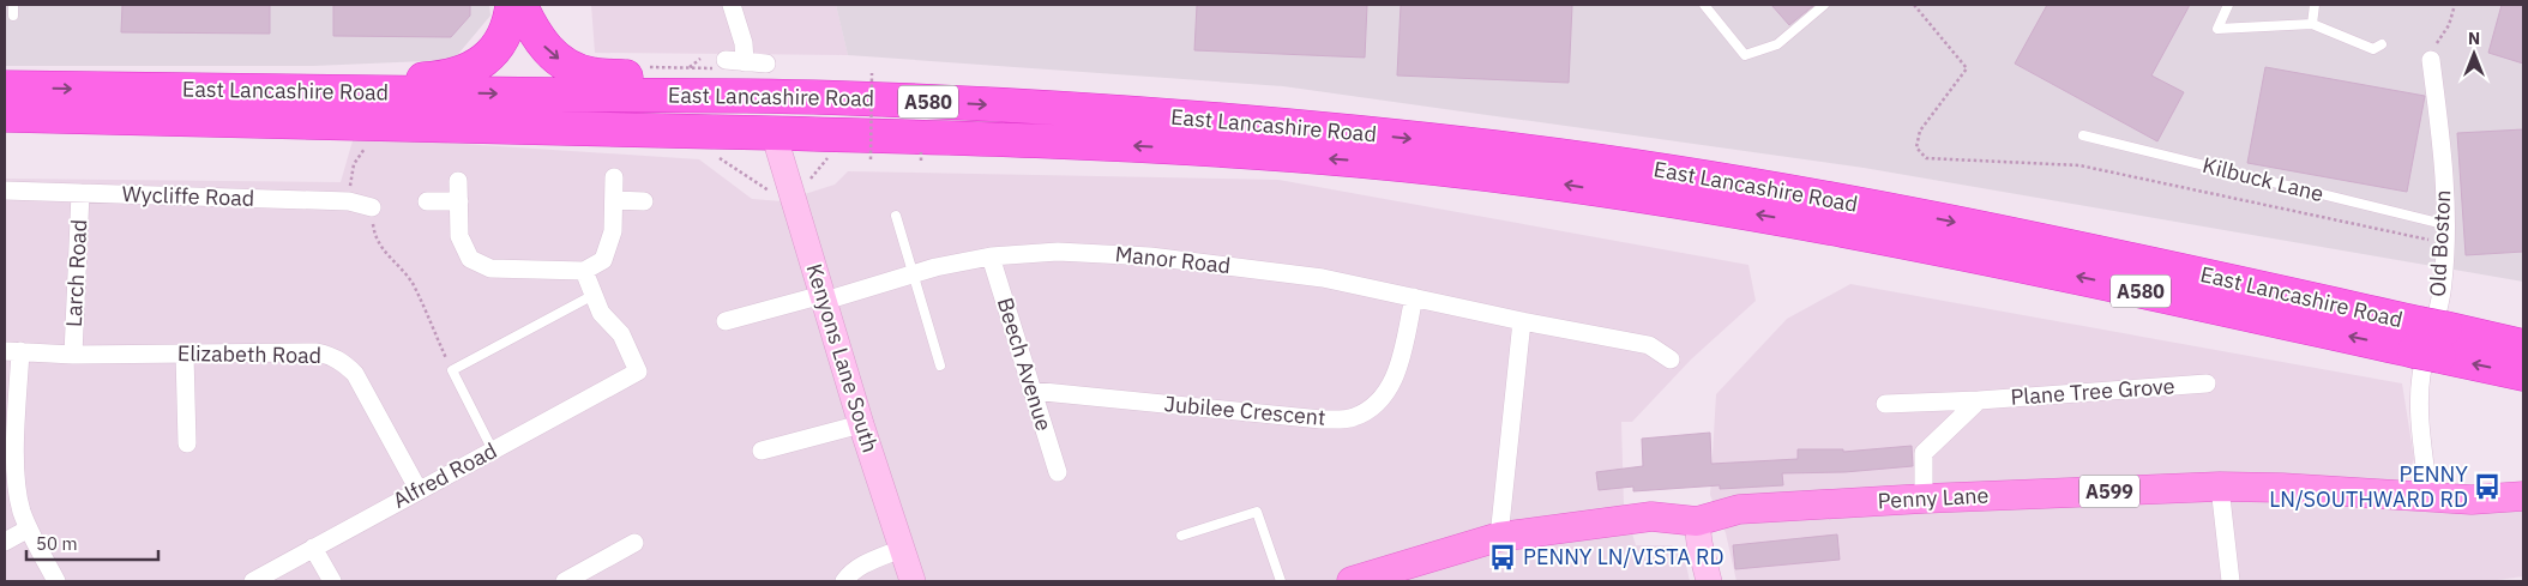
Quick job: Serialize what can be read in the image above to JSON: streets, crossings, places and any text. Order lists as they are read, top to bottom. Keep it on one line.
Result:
{"streets":{"highway":["East Lancashire Road","A580"],"main road":["A599","Penny Lane"],"street":["Wycliffe Road","Old Boston","Manor Road","Larch Road","Elizabeth Road","Kenyons Lane South","Beech Avenue","Plane Tree Grove","Jubilee Crescent","Alfred Road"],"lane":["Kilbuck Lane"]},"crossings":[["East Lancashire Road","Kenyons Lane South"],["Kilbuck Lane","Old Boston"],["Wycliffe Road","Larch Road"],["Old Boston","Penny Lane"],["Manor Road","Kenyons Lane South"],["Manor Road","Beech Avenue"],["Manor Road","Jubilee Crescent"],["Larch Road","Elizabeth Road"],["Elizabeth Road","Alfred Road"],["Beech Avenue","Jubilee Crescent"]],"places":{"bus stop":["PENNY LN/SOUTHWARD RD","PENNY LN/VISTA RD"]},"scale_bar":"50 m","north":"top"}
